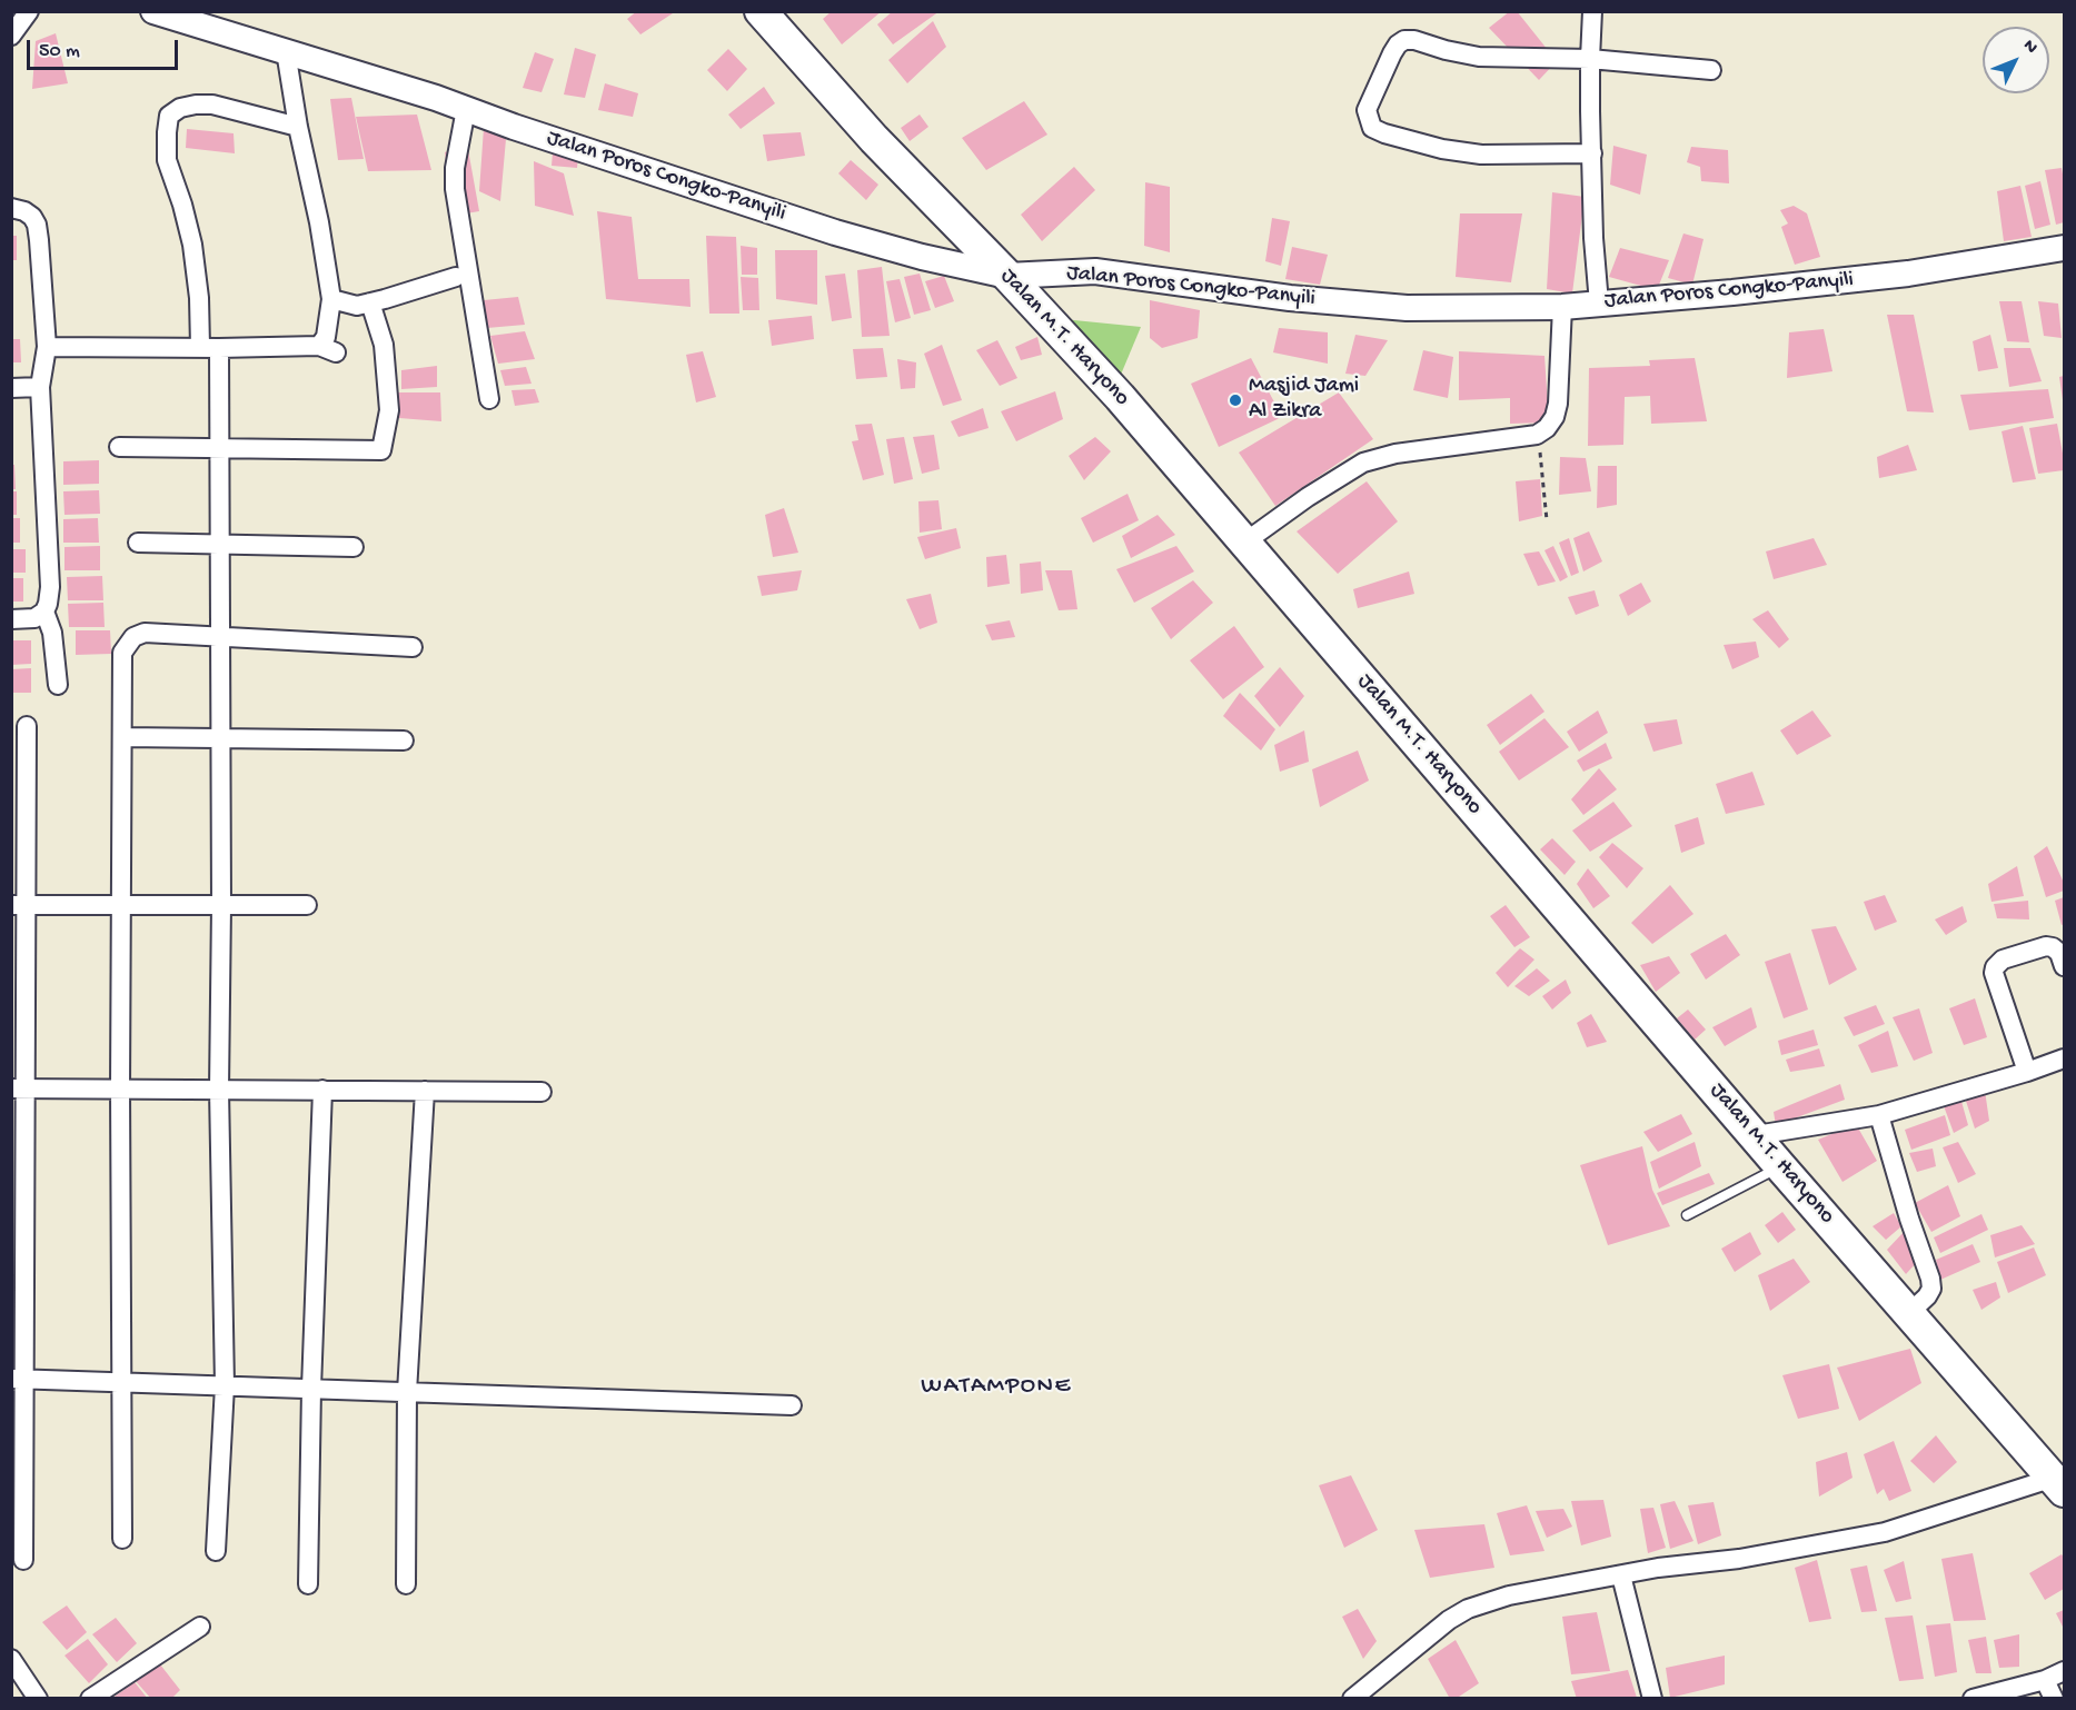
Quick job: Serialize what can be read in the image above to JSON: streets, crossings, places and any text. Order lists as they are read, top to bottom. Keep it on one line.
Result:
{"streets":{"highway":["Jalan M.T. Haryono"],"main road":["Jalan Poros Congko-Panyili"]},"crossings":[["Jalan Poros Congko-Panyili","Jalan M.T. Haryono"]],"districts":["WATAMPONE"],"places":["Masjid Jami Al Zikra"],"scale_bar":"50 m","north":"top right"}
